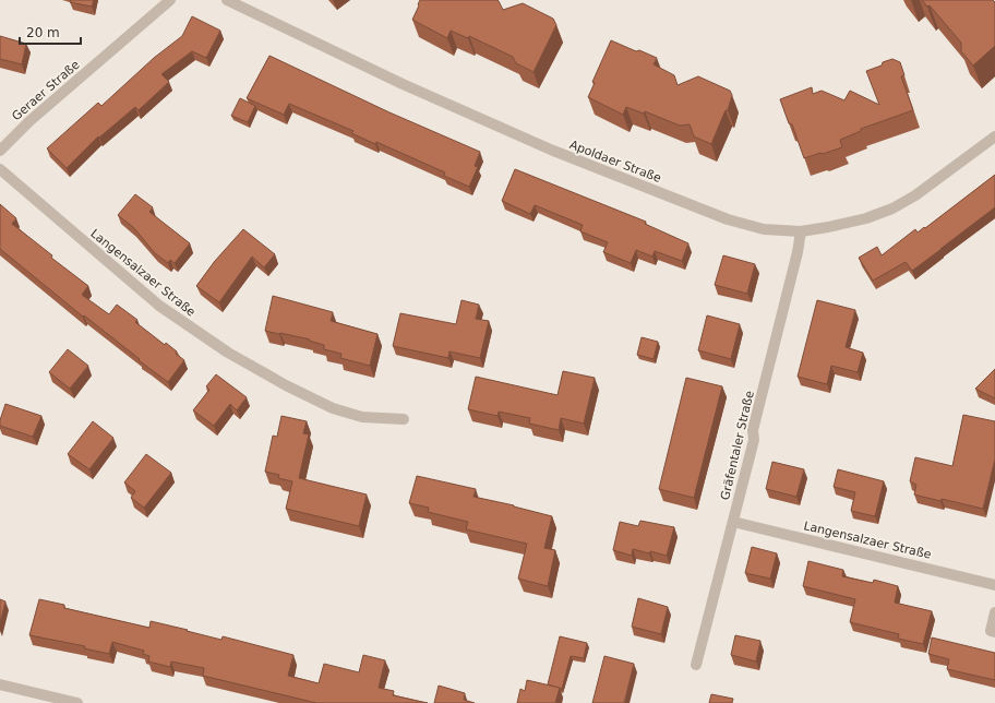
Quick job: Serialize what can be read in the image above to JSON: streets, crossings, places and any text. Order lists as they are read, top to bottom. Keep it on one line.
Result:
{"streets":{"street":["Geraer Straße","Apoldaer Straße","Langensalzaer Straße","Gräfentaler Straße"]},"crossings":[["Apoldaer Straße","Gräfentaler Straße"],["Langensalzaer Straße","Gräfentaler Straße"]],"scale_bar":"20 m"}
